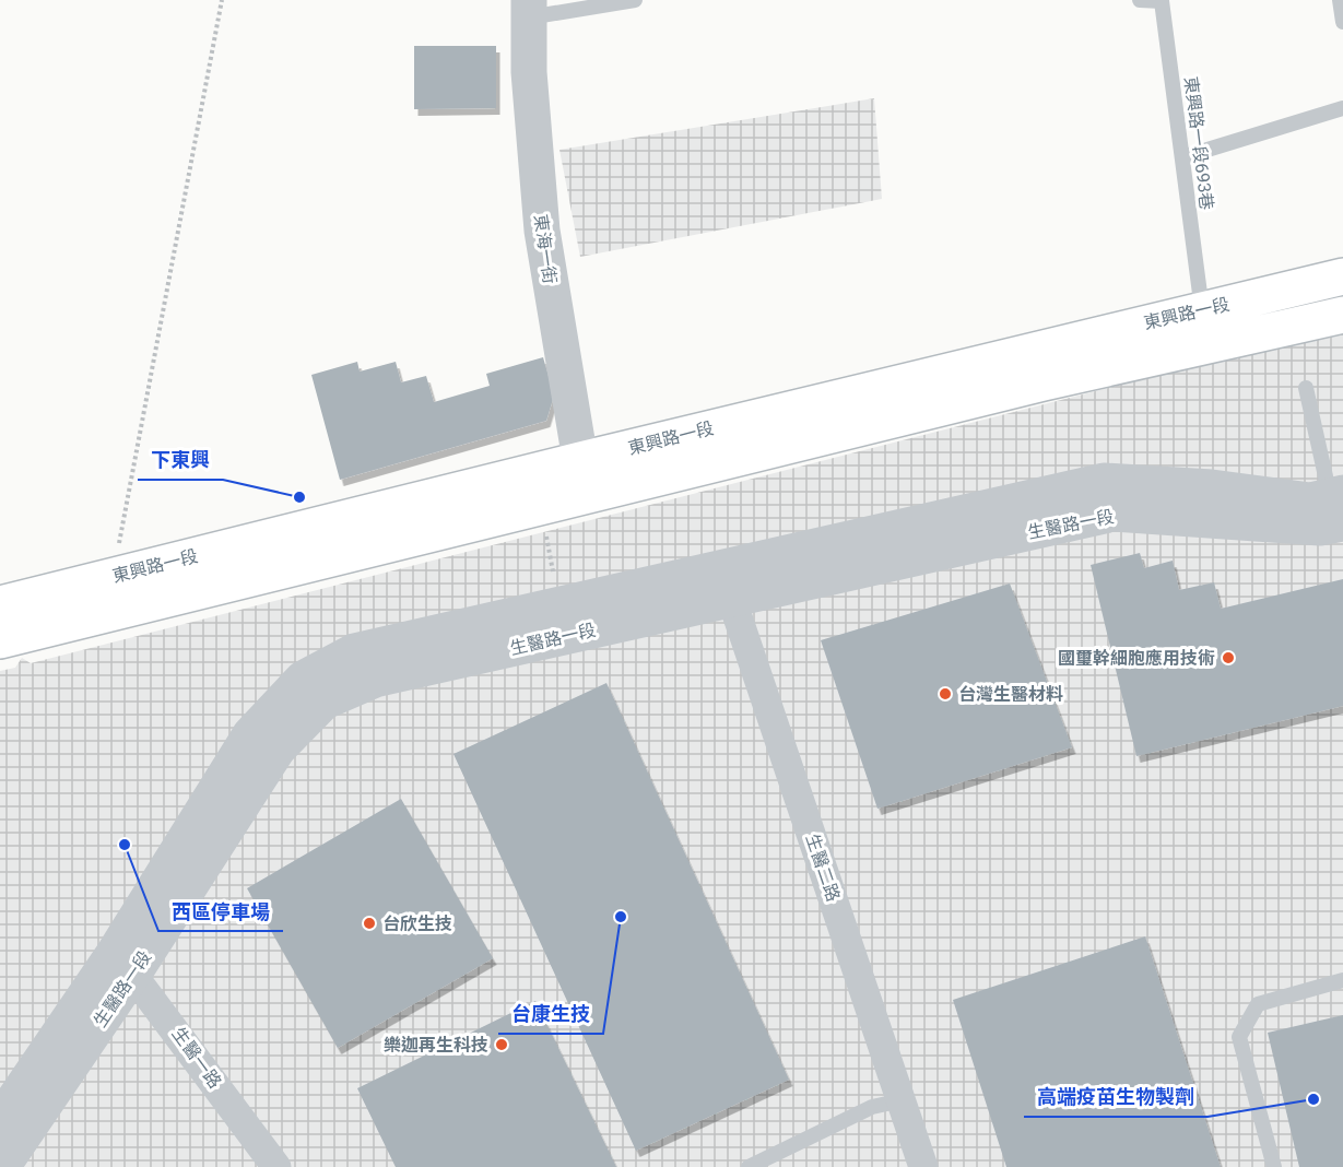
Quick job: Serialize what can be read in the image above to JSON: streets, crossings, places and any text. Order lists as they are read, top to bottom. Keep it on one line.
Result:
{"streets":{"main road":["東興路一段"],"street":["東海一街","生醫路一段","生醫二路","生醫一路"],"lane":["東興路一段693巷"]},"crossings":[["東興路一段693巷","東興路一段"],["東海一街","東興路一段"],["生醫路一段","生醫二路"],["生醫路一段","生醫一路"]],"places":["下東興","國璽幹細胞應用技術","台灣生醫材料","西區停車場","台康生技","台欣生技","樂迦再生科技","高端疫苗生物製劑"]}
